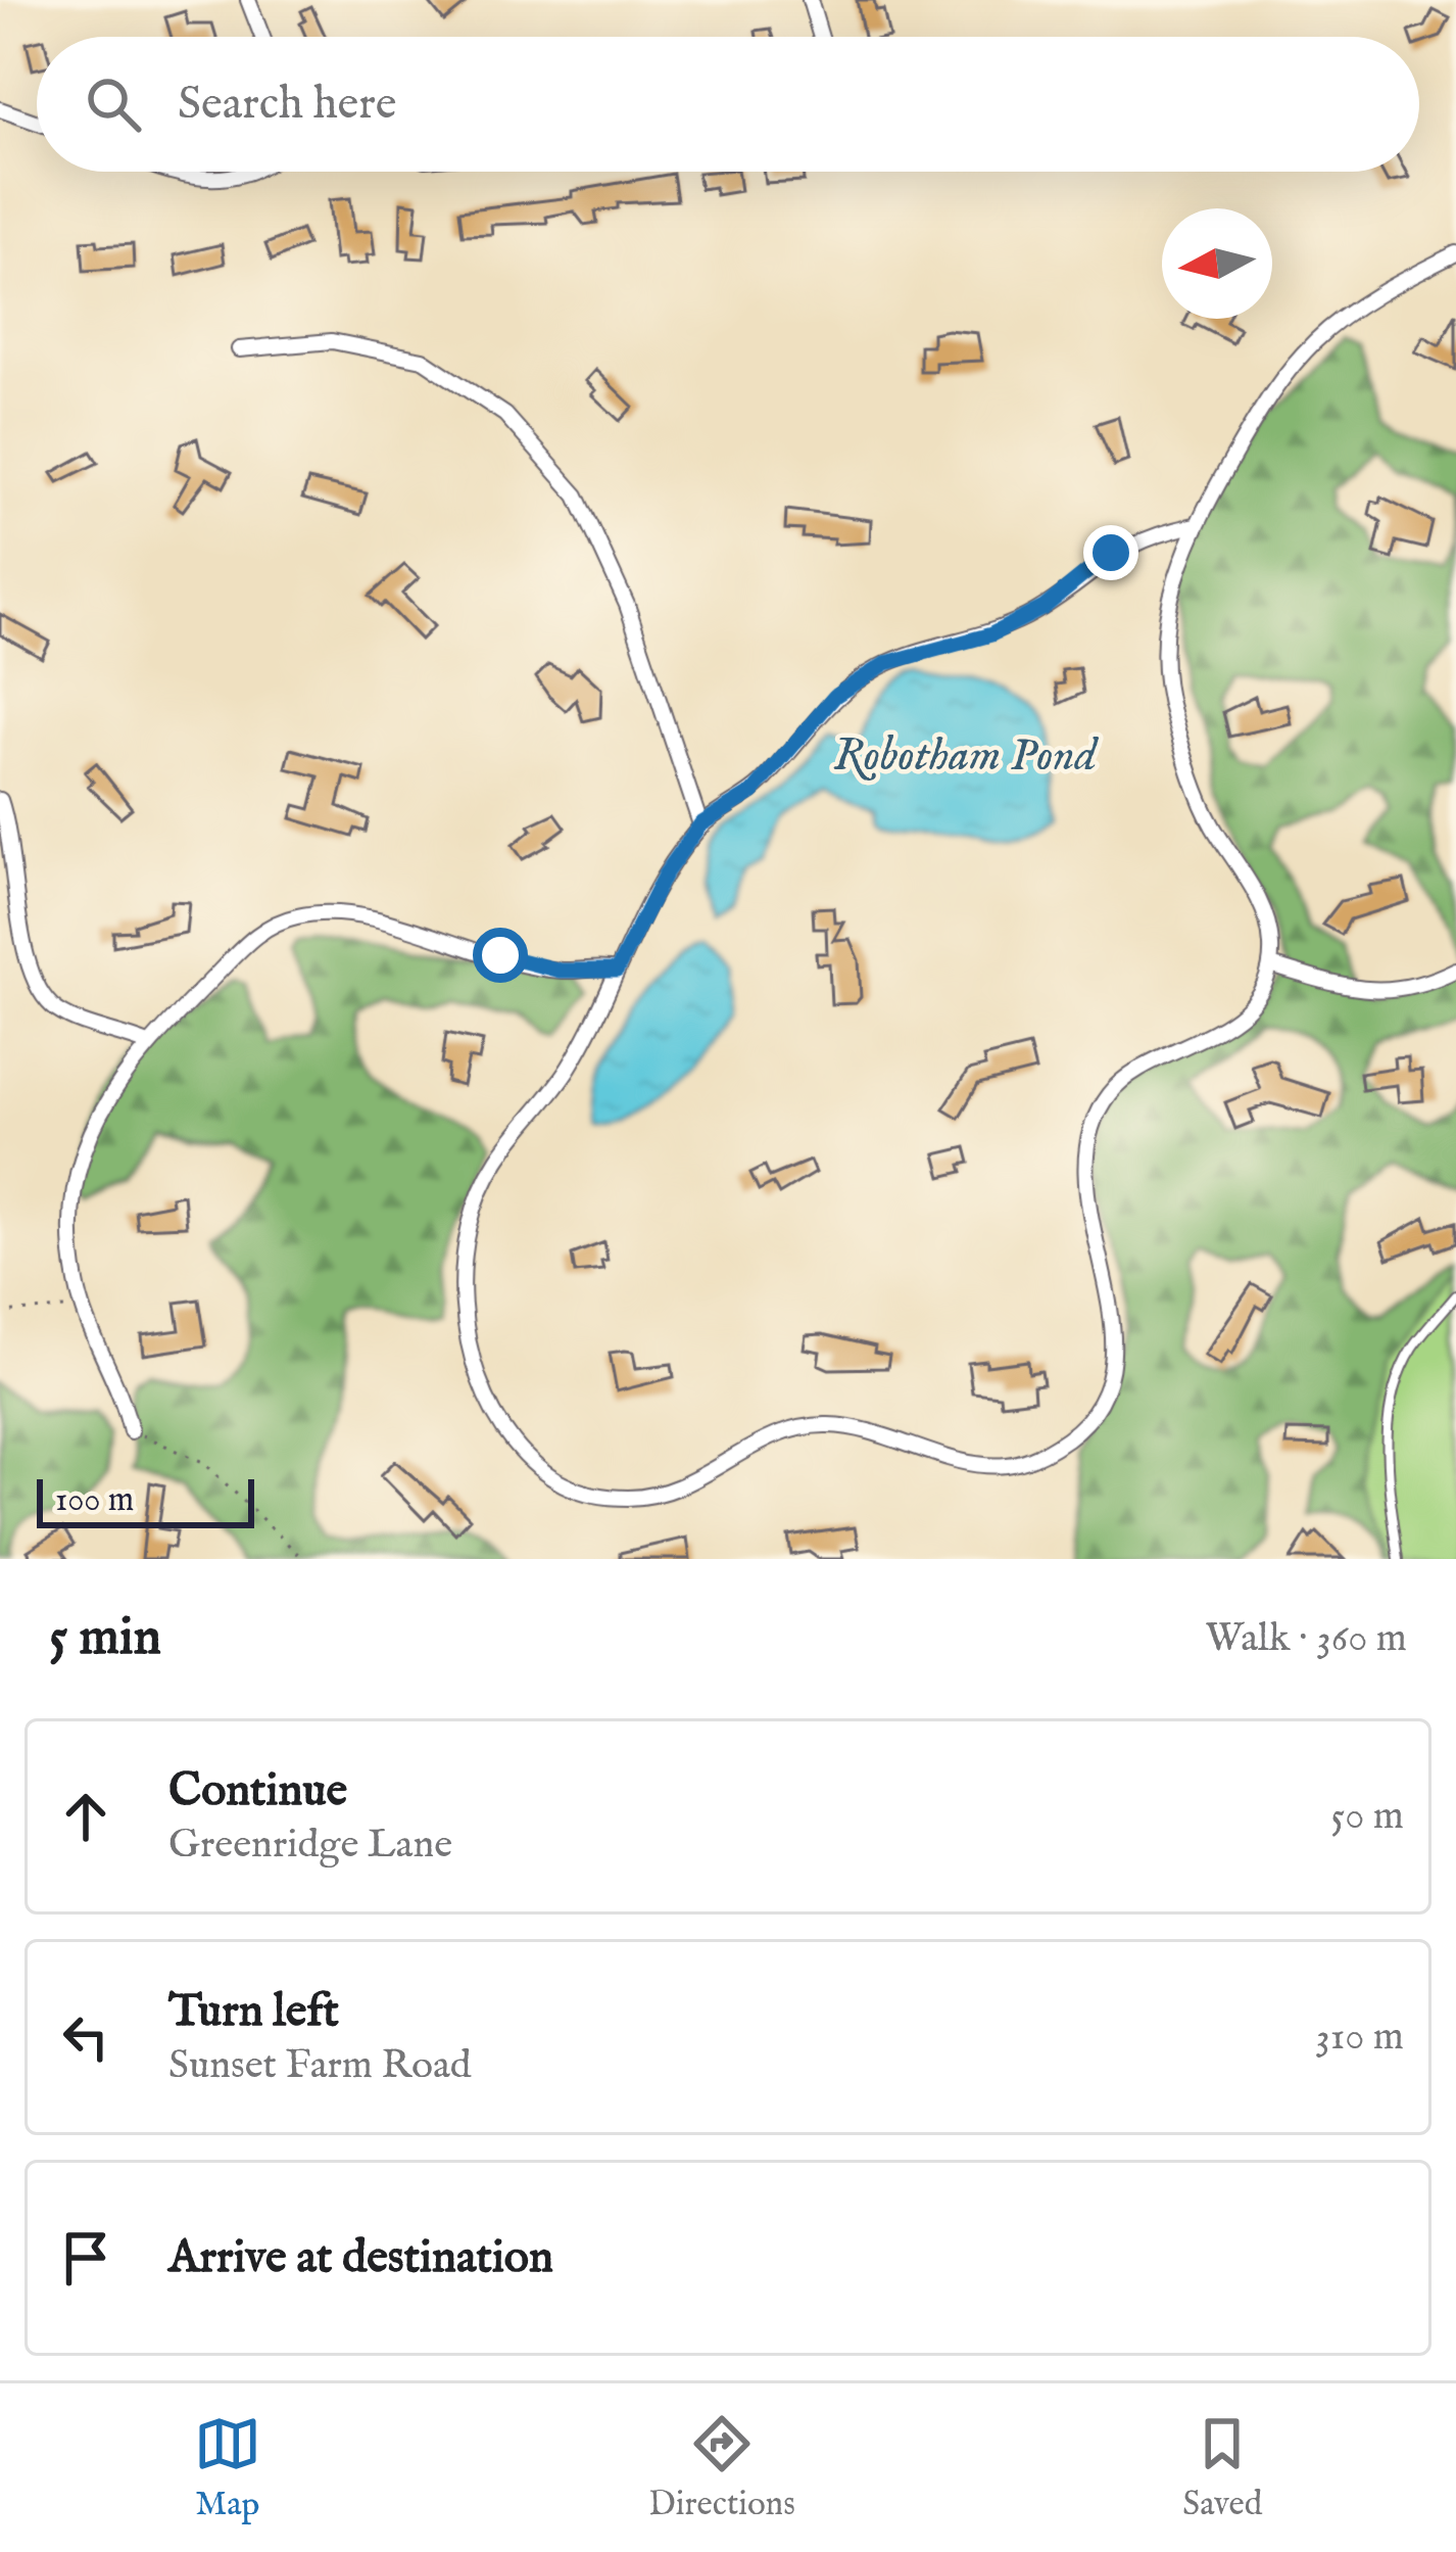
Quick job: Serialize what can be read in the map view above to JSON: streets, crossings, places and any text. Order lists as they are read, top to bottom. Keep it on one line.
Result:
{"water":["Robotham Pond"],"scale_bar":"100 m","north":"left","page":{"search":"Search here","scale":"100 m","heading":["5 min","Walk · 360 m"],"list":[["Continue","Greenridge Lane","50 m"],["Turn left","Sunset Farm Road","310 m"],"Arrive at destination"],"nav":["Map","Directions","Saved"]}}
